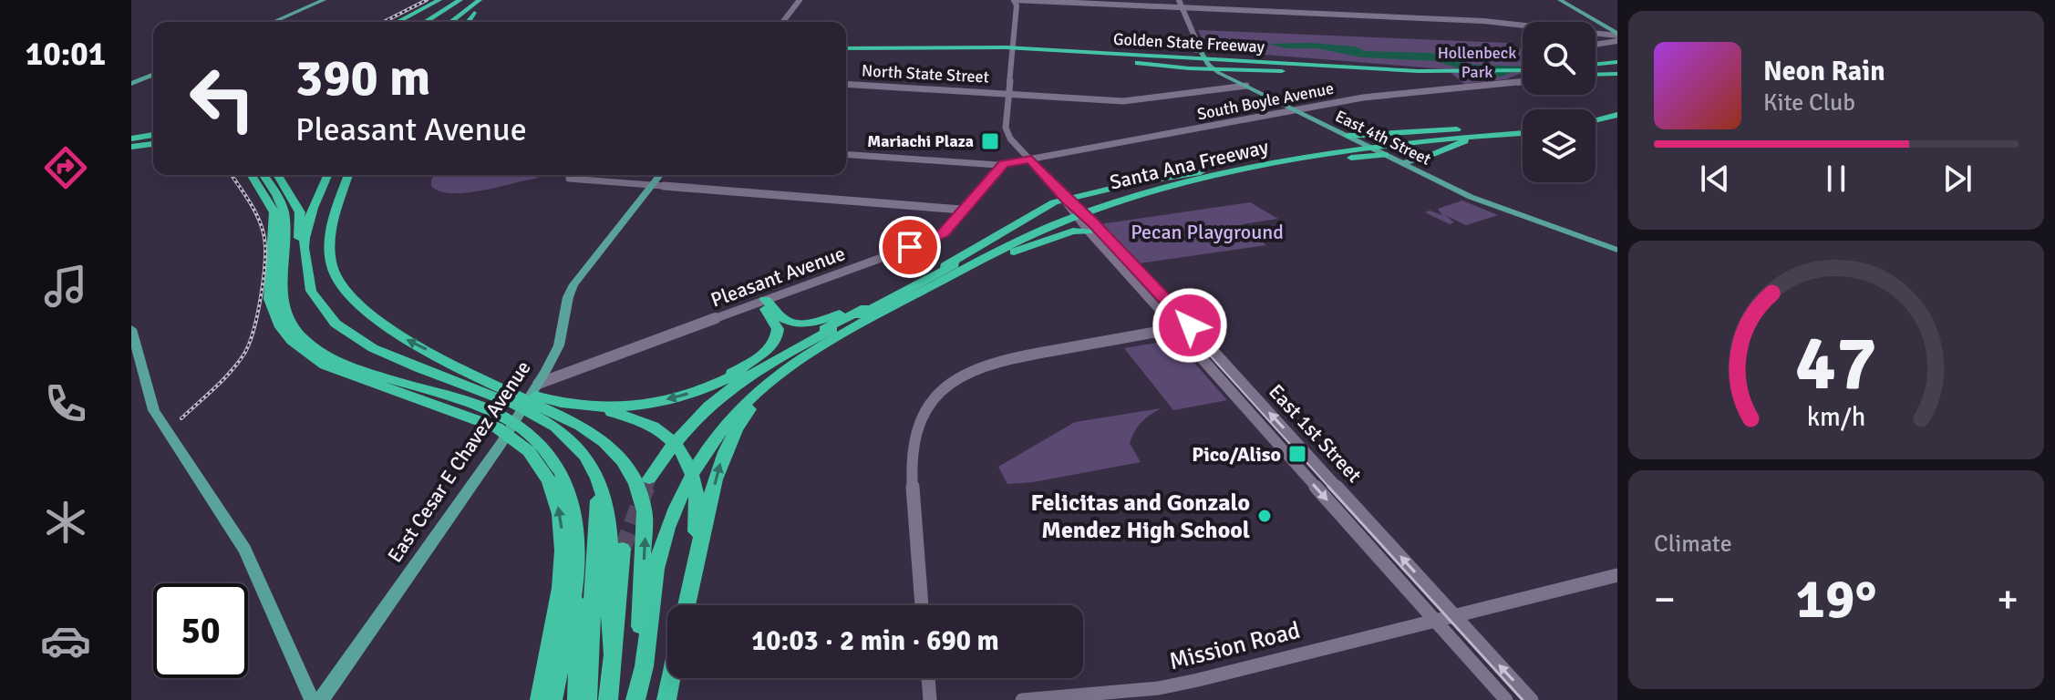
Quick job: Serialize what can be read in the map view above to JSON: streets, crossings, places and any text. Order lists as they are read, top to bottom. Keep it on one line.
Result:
{"streets":{"highway":["Golden State Freeway","Santa Ana Freeway"],"main road":["North State Street","South Boyle Avenue","East 4th Street","Pleasant Avenue","East 1st Street","East Cesar E Chavez Avenue","Mission Road"]},"crossings":[["North State Street","East 4th Street"],["North State Street","East 1st Street"],["South Boyle Avenue","East 4th Street"],["South Boyle Avenue","Pleasant Avenue"],["South Boyle Avenue","East 1st Street"],["Pleasant Avenue","East Cesar E Chavez Avenue"],["East 1st Street","Mission Road"]],"parks":["Hollenbeck Park","Pecan Playground"],"places":{"transit":["Mariachi Plaza","Pico/Aliso"],"other":["Felicitas and Gonzalo Mendez High School"]},"page":{"tabs":"10:01","turn":["390 m","Pleasant Avenue"],"song":["Neon Rain","Kite Club"],"tile":"Climate","heat":["−","19°","+"],"limit":"50","trip":"10:03 · 2 min · 690 m","gauge":["47","km/h"]}}
